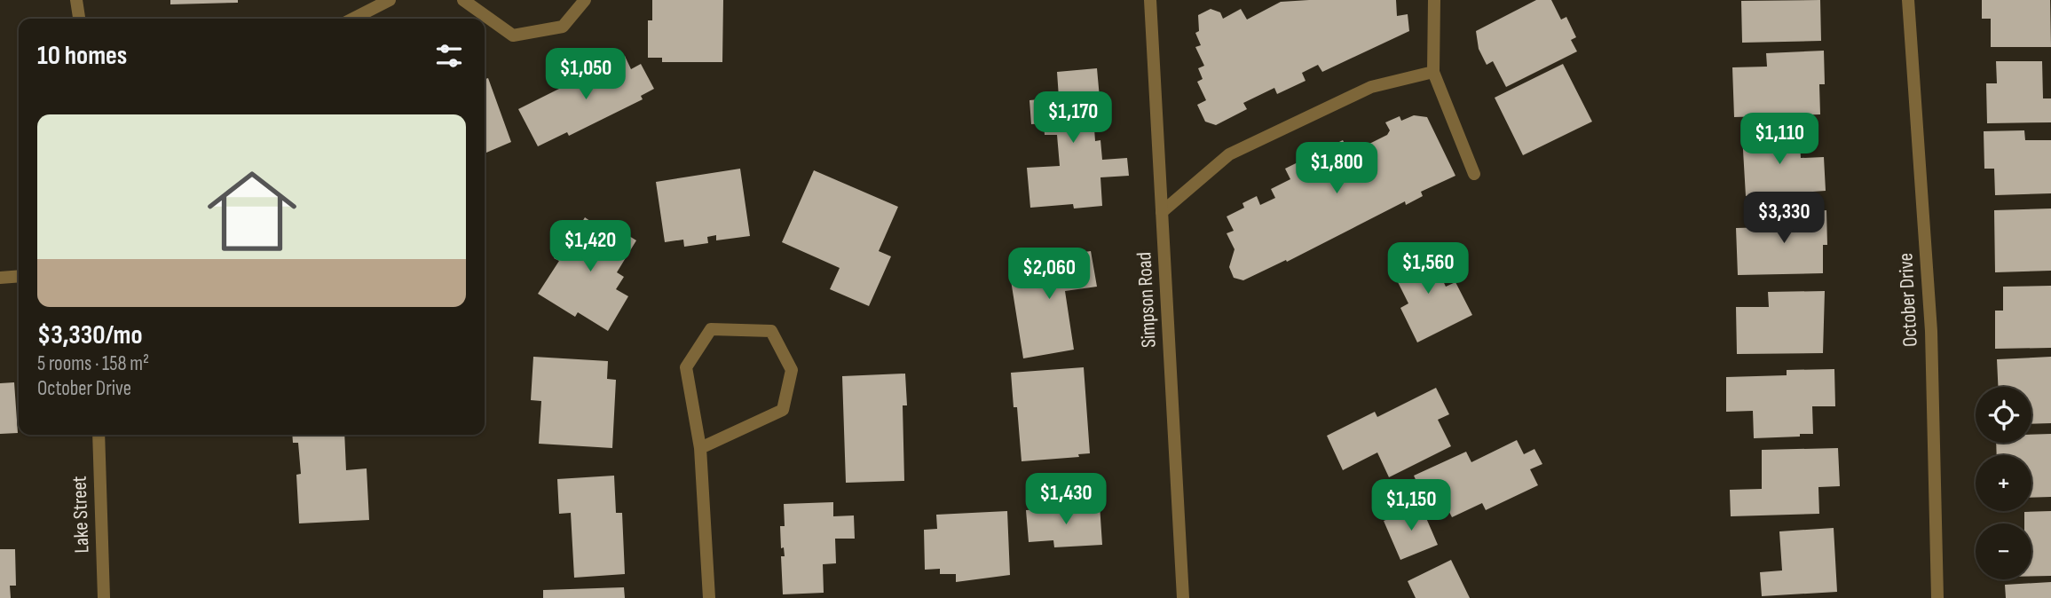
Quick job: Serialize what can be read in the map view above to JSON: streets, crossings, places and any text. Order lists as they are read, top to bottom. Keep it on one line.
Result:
{"streets":{"street":["Simpson Road","October Drive","Lake Street"]},"page":{"heading":"10 homes","price":["$1,050","$1,170","$1,110","$1,800","$3,330","$1,420","$1,560","$2,060","$1,430","$1,150"],"list":[{"name":"$3,330/mo","note":"5 rooms · 158 m² · October Drive"}],"map_buttons":["+","−"]}}
